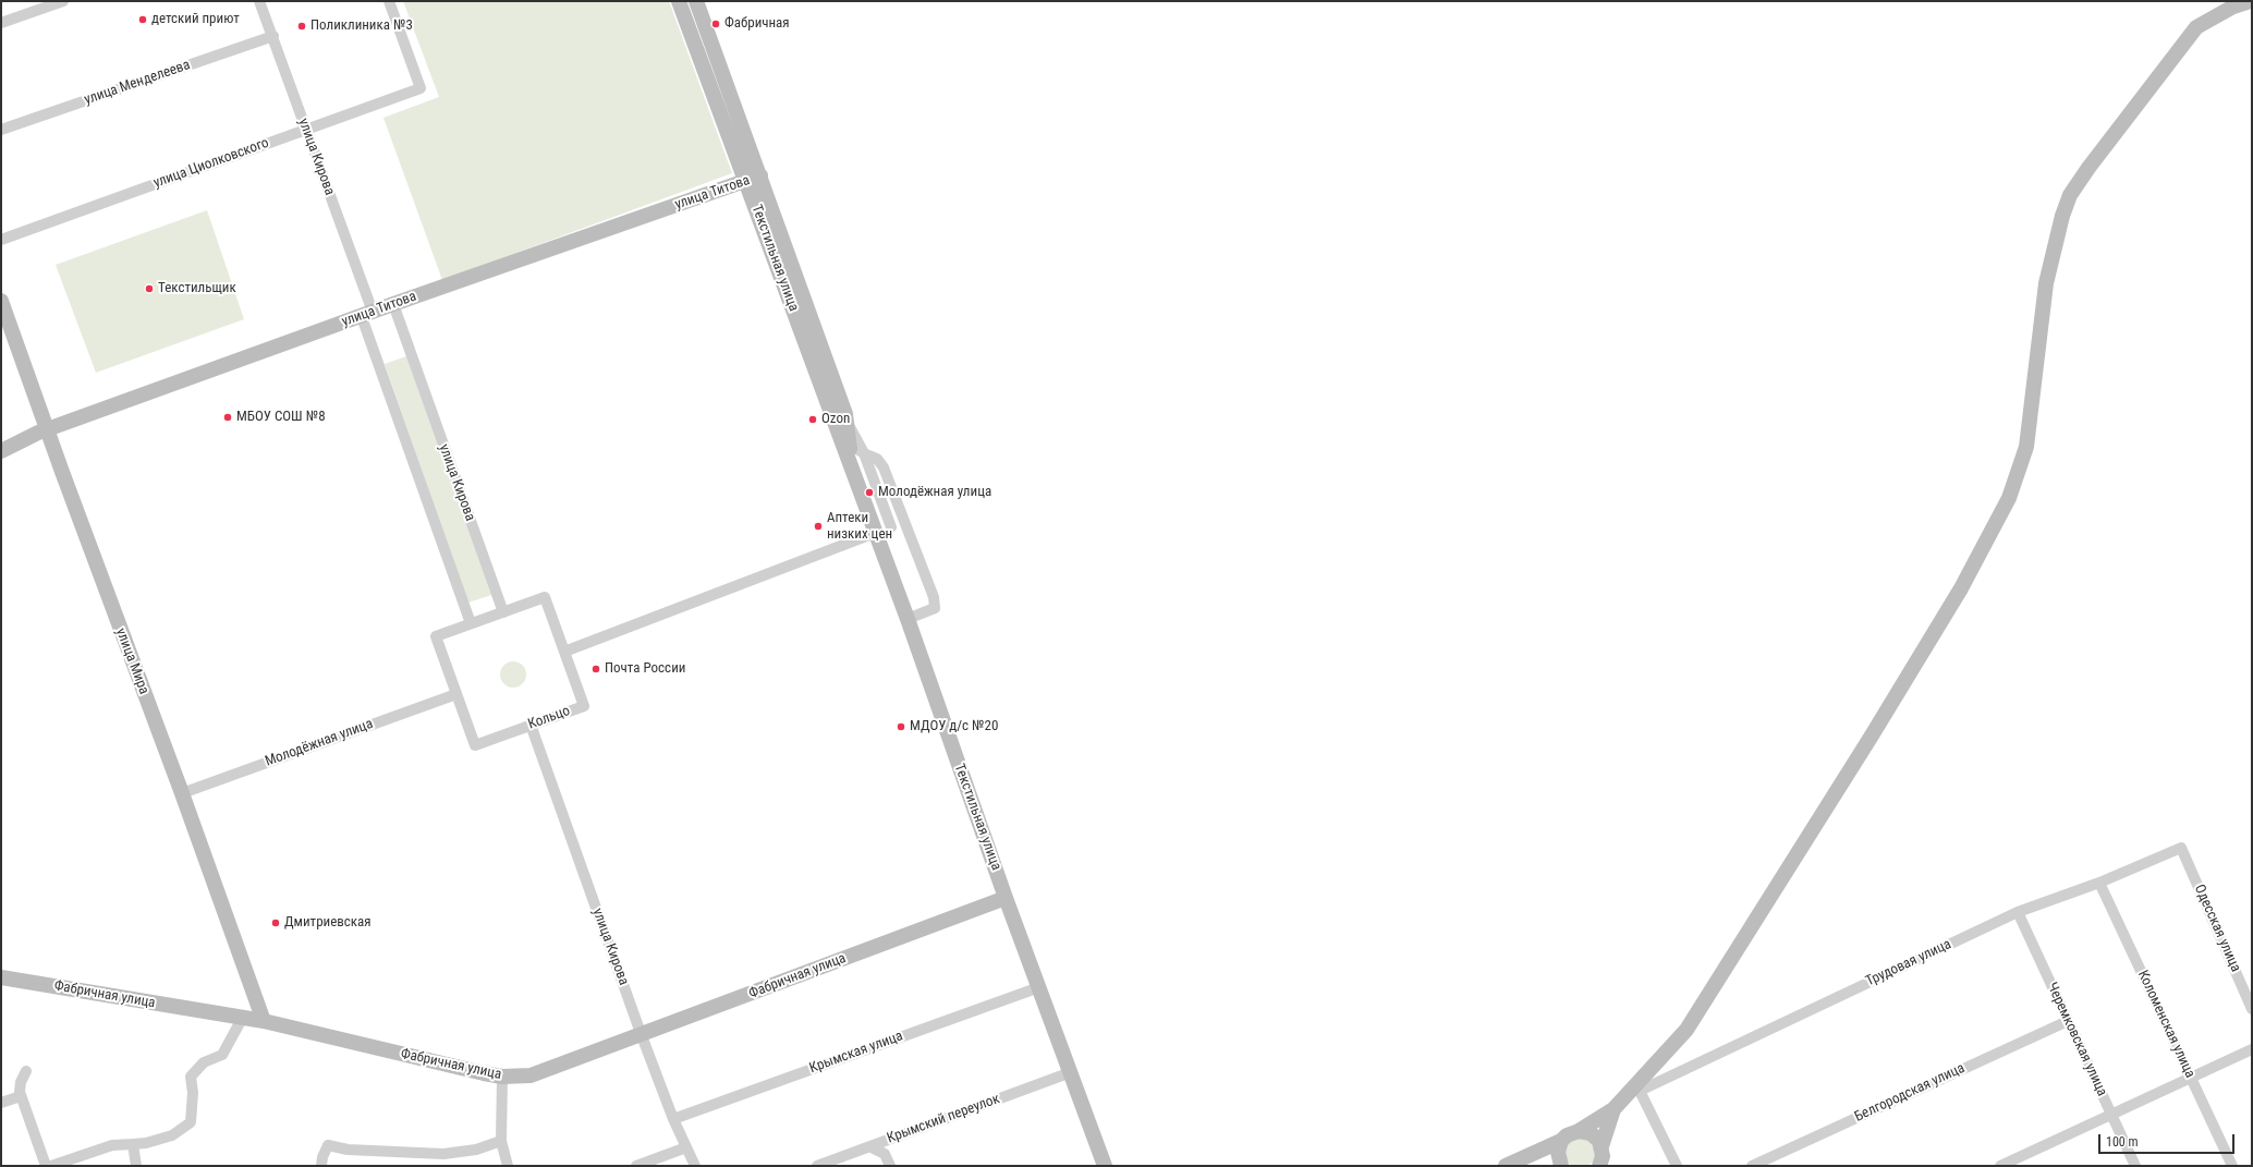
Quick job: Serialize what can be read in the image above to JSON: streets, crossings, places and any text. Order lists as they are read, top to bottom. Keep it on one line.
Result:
{"streets":{"street":["улица Менделеева","улица Кирова","улица Циолковского","улица Титова","Текстильная улица","улица Мира","Кольцо","Молодёжная улица","Одесская улица","Трудовая улица","Фабричная улица","Коломенская улица","Черемковская улица","Крымская улица","Белгородская улица","Крымский переулок"]},"crossings":[["улица Менделеева","улица Кирова"],["улица Кирова","улица Циолковского"],["улица Кирова","улица Титова"],["улица Кирова","Кольцо"],["улица Кирова","Фабричная улица"],["улица Кирова","Крымская улица"],["улица Титова","Текстильная улица"],["улица Титова","улица Мира"],["Текстильная улица","Фабричная улица"],["Текстильная улица","Крымская улица"],["Текстильная улица","Крымский переулок"],["улица Мира","Молодёжная улица"],["улица Мира","Фабричная улица"],["Кольцо","Молодёжная улица"],["Одесская улица","Трудовая улица"],["Трудовая улица","Коломенская улица"],["Трудовая улица","Черемковская улица"],["Черемковская улица","Белгородская улица"]],"places":["детский приют","Фабричная","Поликлиника №3","Текстильщик","МБОУ СОШ №8","Ozon","Молодёжная улица","Аптеки низких цен","Почта России","МДОУ д/с №20","Дмитриевская"],"scale_bar":"100 m"}
